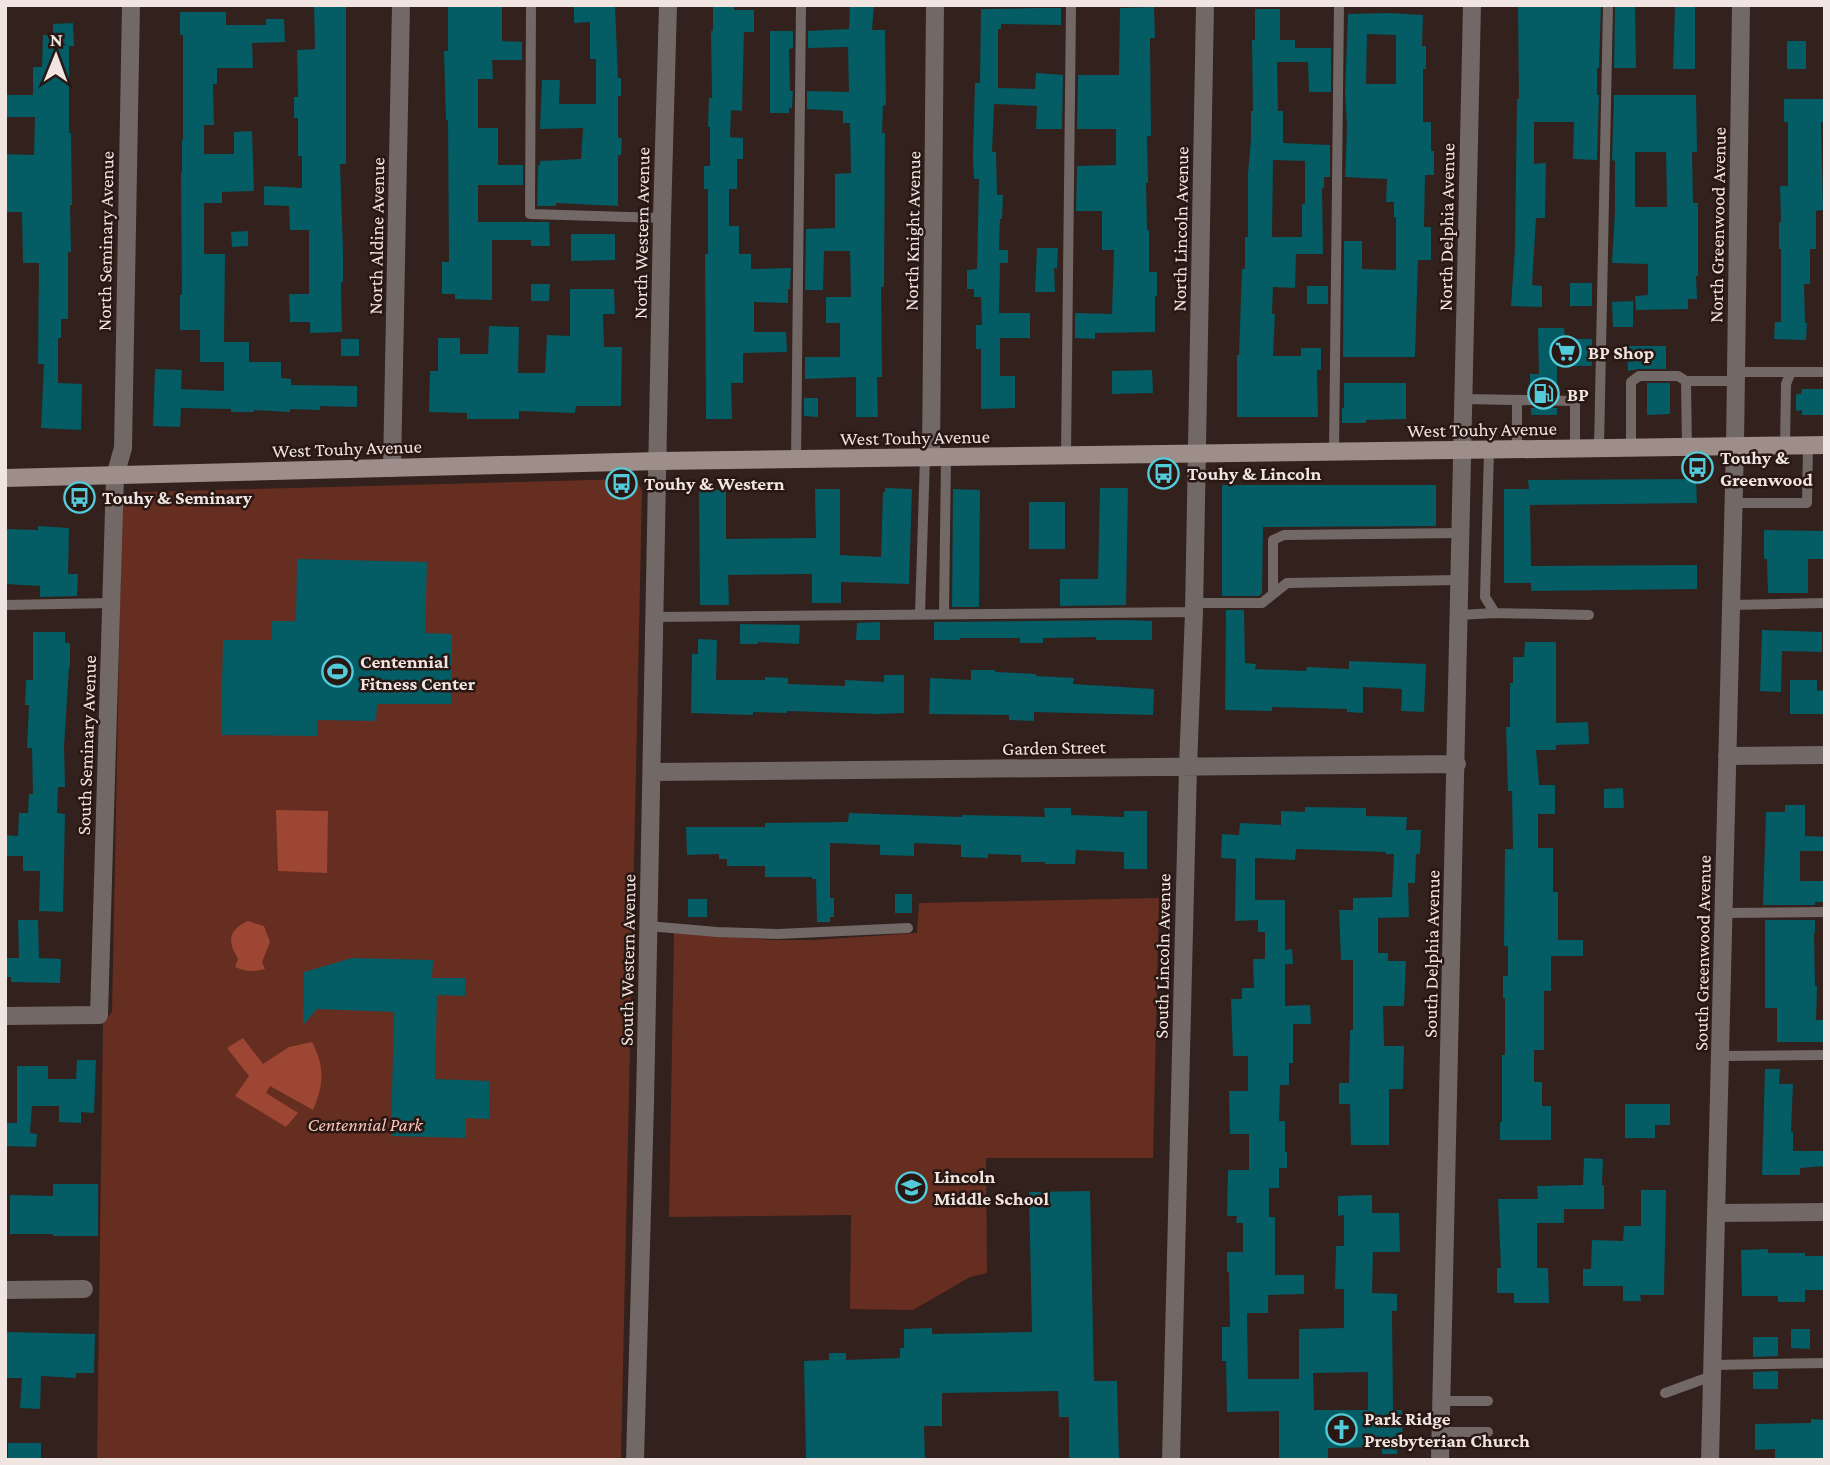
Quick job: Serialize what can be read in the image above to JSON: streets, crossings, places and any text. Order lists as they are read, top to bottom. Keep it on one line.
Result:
{"streets":{"main road":["West Touhy Avenue"],"street":["North Greenwood Avenue","North Delphia Avenue","North Lincoln Avenue","North Knight Avenue","North Western Avenue","North Aldine Avenue","North Seminary Avenue","South Seminary Avenue","Garden Street","South Greenwood Avenue","South Delphia Avenue","South Lincoln Avenue","South Western Avenue"]},"crossings":[["North Greenwood Avenue","West Touhy Avenue"],["North Greenwood Avenue","South Greenwood Avenue"],["North Delphia Avenue","West Touhy Avenue"],["North Delphia Avenue","South Delphia Avenue"],["North Lincoln Avenue","West Touhy Avenue"],["North Lincoln Avenue","South Lincoln Avenue"],["North Knight Avenue","West Touhy Avenue"],["North Western Avenue","West Touhy Avenue"],["North Western Avenue","South Western Avenue"],["North Aldine Avenue","West Touhy Avenue"],["North Seminary Avenue","West Touhy Avenue"],["North Seminary Avenue","South Seminary Avenue"],["West Touhy Avenue","South Seminary Avenue"],["West Touhy Avenue","South Greenwood Avenue"],["West Touhy Avenue","South Delphia Avenue"],["West Touhy Avenue","South Lincoln Avenue"],["West Touhy Avenue","South Western Avenue"],["Garden Street","South Delphia Avenue"],["Garden Street","South Lincoln Avenue"],["Garden Street","South Western Avenue"]],"parks":["Centennial Park"],"places":{"supermarket":["BP Shop"],"fuel station":["BP"],"bus stop":["Touhy & Greenwood","Touhy & Lincoln","Touhy & Western","Touhy & Seminary"],"sports":["Centennial Fitness Center"],"school or university":["Lincoln Middle School"],"church":["Park Ridge Presbyterian Church"]},"north":"top"}
